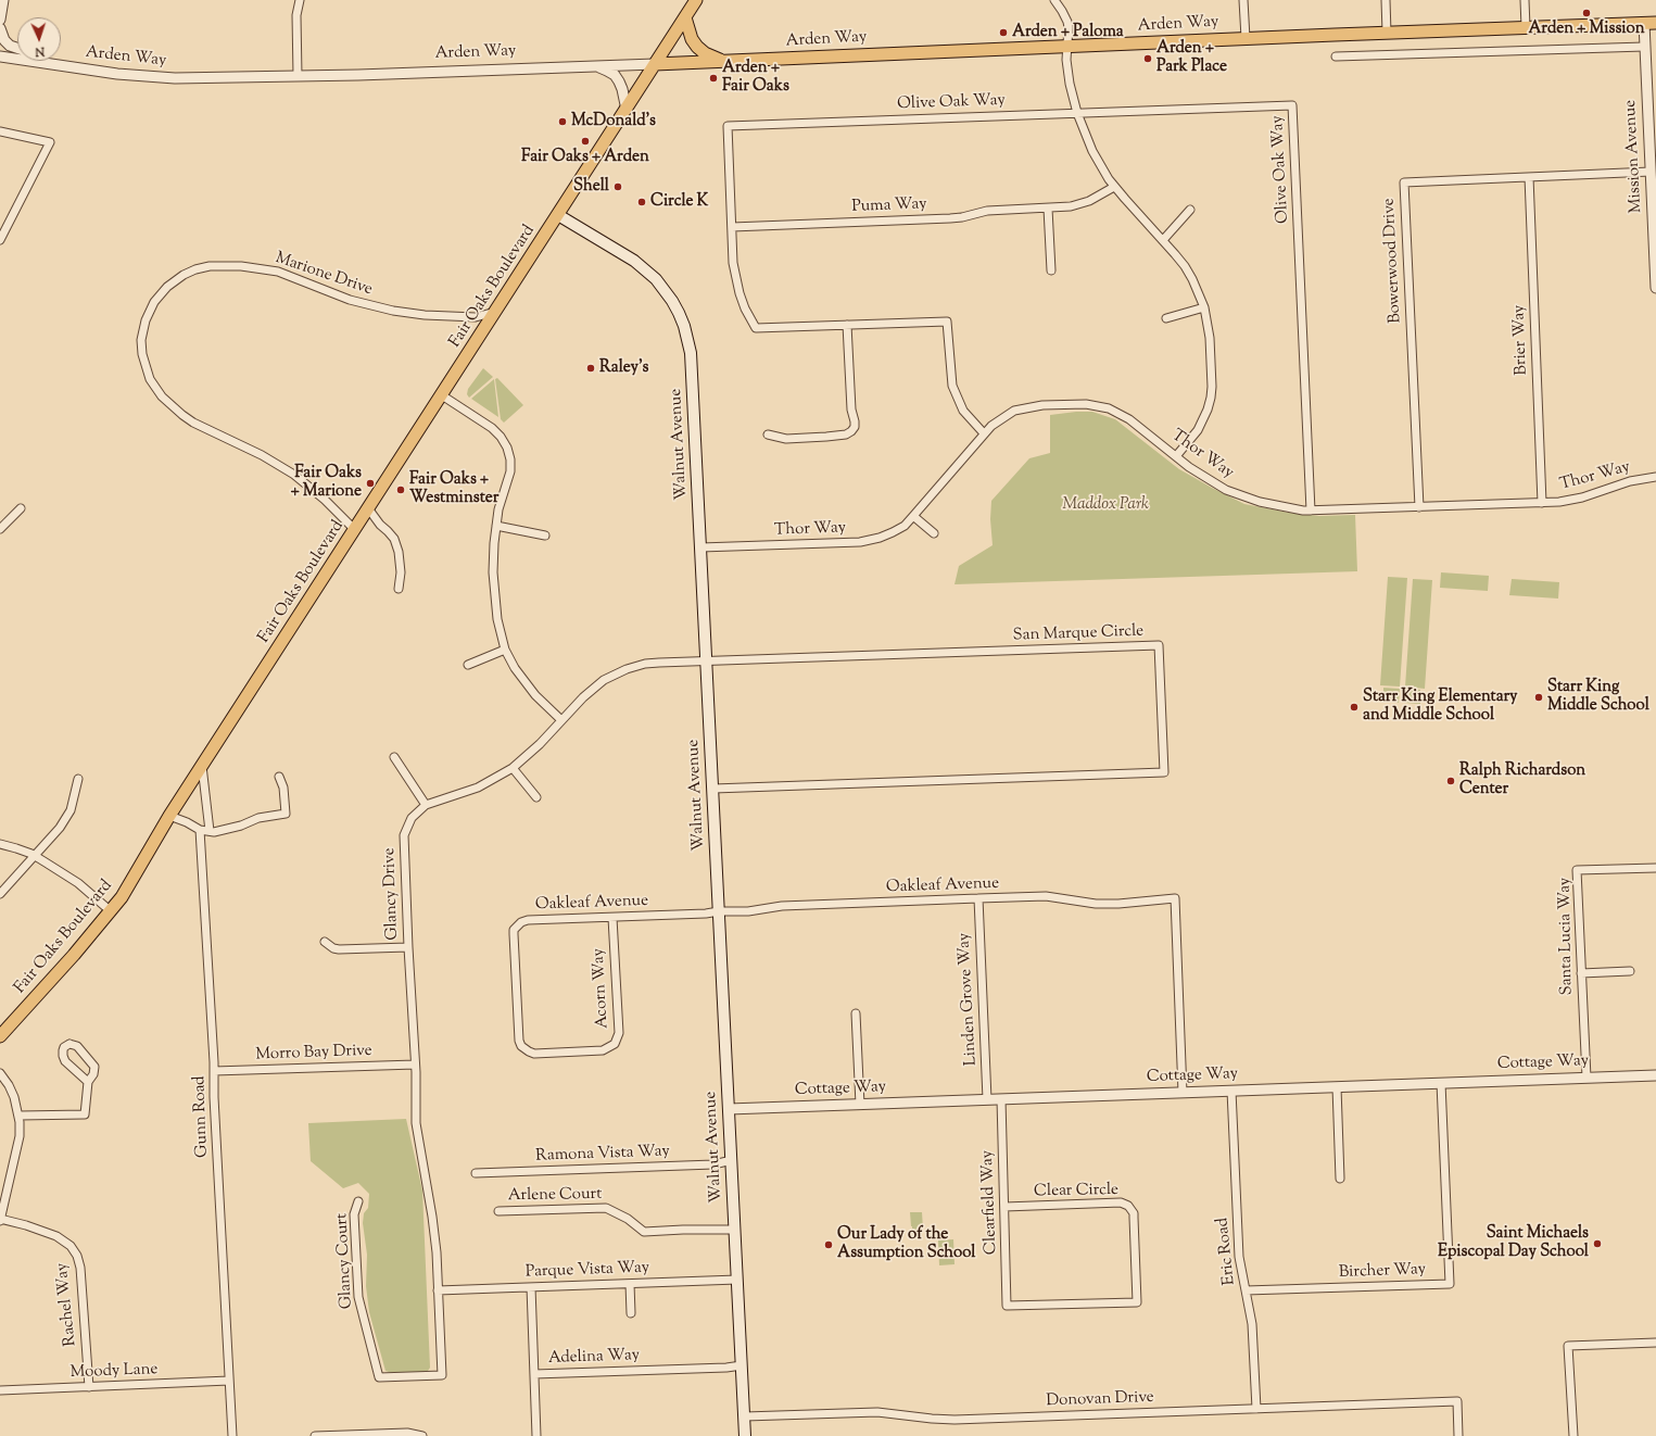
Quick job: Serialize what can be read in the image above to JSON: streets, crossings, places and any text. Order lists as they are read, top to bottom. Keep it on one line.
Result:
{"streets":{"main road":["Arden Way","Fair Oaks Boulevard","Walnut Avenue"],"street":["Olive Oak Way","Mission Avenue","Puma Way","Bowerwood Drive","Marione Drive","Brier Way","Thor Way","San Marque Circle","Oakleaf Avenue","Glancy Drive","Santa Lucia Way","Acorn Way","Linden Grove Way","Morro Bay Drive","Cottage Way","Gunn Road","Ramona Vista Way","Clear Circle","Arlene Court","Clearfield Way","Eric Road","Glancy Court","Parque Vista Way","Bircher Way","Rachel Way","Adelina Way","Moody Lane","Donovan Drive"]},"crossings":[["Arden Way","Mission Avenue"],["Arden Way","Fair Oaks Boulevard"],["Olive Oak Way","Puma Way"],["Olive Oak Way","Thor Way"],["Mission Avenue","Bowerwood Drive"],["Bowerwood Drive","Brier Way"],["Bowerwood Drive","Thor Way"],["Marione Drive","Fair Oaks Boulevard"],["Fair Oaks Boulevard","Walnut Avenue"],["Brier Way","Thor Way"],["Walnut Avenue","Thor Way"],["Walnut Avenue","San Marque Circle"],["Walnut Avenue","Oakleaf Avenue"],["Walnut Avenue","Glancy Drive"],["Walnut Avenue","Cottage Way"],["Walnut Avenue","Ramona Vista Way"],["Walnut Avenue","Arlene Court"],["Walnut Avenue","Parque Vista Way"],["Walnut Avenue","Adelina Way"],["Walnut Avenue","Donovan Drive"],["San Marque Circle","Glancy Drive"],["Oakleaf Avenue","Acorn Way"],["Oakleaf Avenue","Linden Grove Way"],["Oakleaf Avenue","Cottage Way"],["Glancy Drive","Morro Bay Drive"],["Glancy Drive","Glancy Court"],["Glancy Drive","Parque Vista Way"],["Santa Lucia Way","Cottage Way"],["Linden Grove Way","Cottage Way"],["Morro Bay Drive","Gunn Road"],["Cottage Way","Clearfield Way"],["Cottage Way","Eric Road"],["Cottage Way","Bircher Way"],["Gunn Road","Moody Lane"],["Clear Circle","Clearfield Way"],["Eric Road","Bircher Way"],["Eric Road","Donovan Drive"],["Glancy Court","Parque Vista Way"],["Parque Vista Way","Adelina Way"],["Rachel Way","Moody Lane"]],"parks":["Maddox Park"],"places":["Arden + Mission","Arden + Paloma","Arden + Park Place","Arden + Fair Oaks","McDonald's","Fair Oaks + Arden","Shell","Circle K","Raley's","Fair Oaks + Marione","Fair Oaks + Westminster","Starr King Middle School","Starr King Elementary and Middle School","Ralph Richardson Center","Saint Michaels Episcopal Day School","Our Lady of the Assumption School"],"north":"bottom"}
